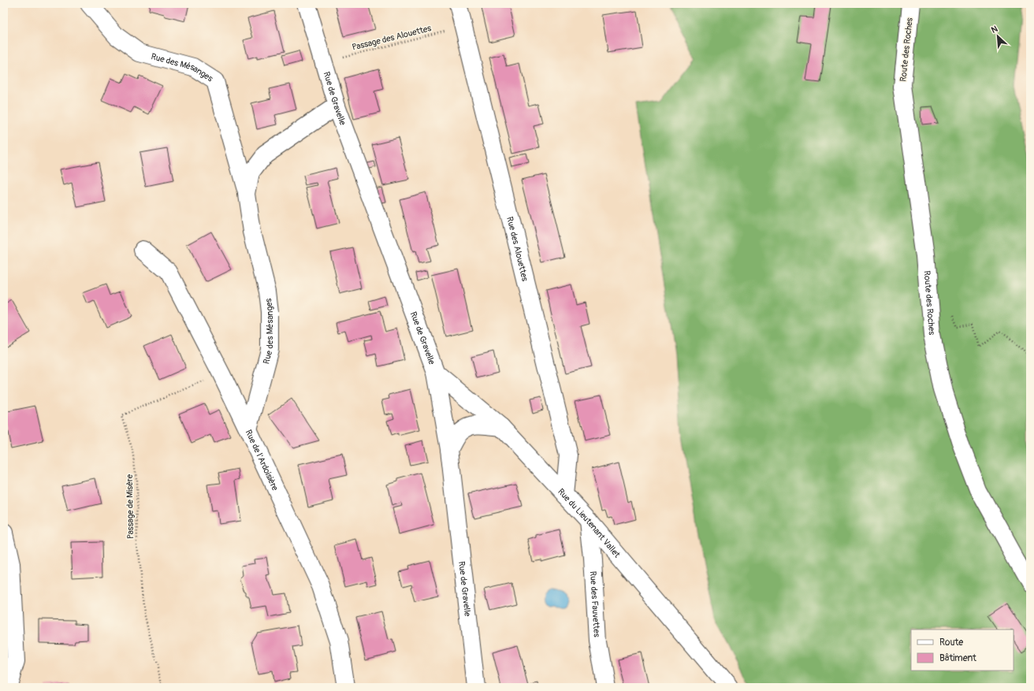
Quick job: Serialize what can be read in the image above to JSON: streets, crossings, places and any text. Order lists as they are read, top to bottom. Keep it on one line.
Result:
{"streets":{"street":["Route des Roches","Rue des Mésanges","Rue de Gravelle","Rue des Alouettes","Rue de l'Ardoisière","Rue du Lieutenant Vallet","Rue des Fauvettes"],"path":["Passage des Alouettes","Passage de Misère"]},"crossings":[["Passage des Alouettes","Rue de Gravelle"],["Passage des Alouettes","Rue des Alouettes"],["Rue des Mésanges","Rue de Gravelle"],["Rue des Mésanges","Rue de l'Ardoisière"],["Rue de Gravelle","Rue du Lieutenant Vallet"],["Rue des Alouettes","Rue du Lieutenant Vallet"],["Rue de l'Ardoisière","Passage de Misère"],["Rue du Lieutenant Vallet","Rue des Fauvettes"]],"legend":["Route","Bâtiment"],"north":"top left"}
